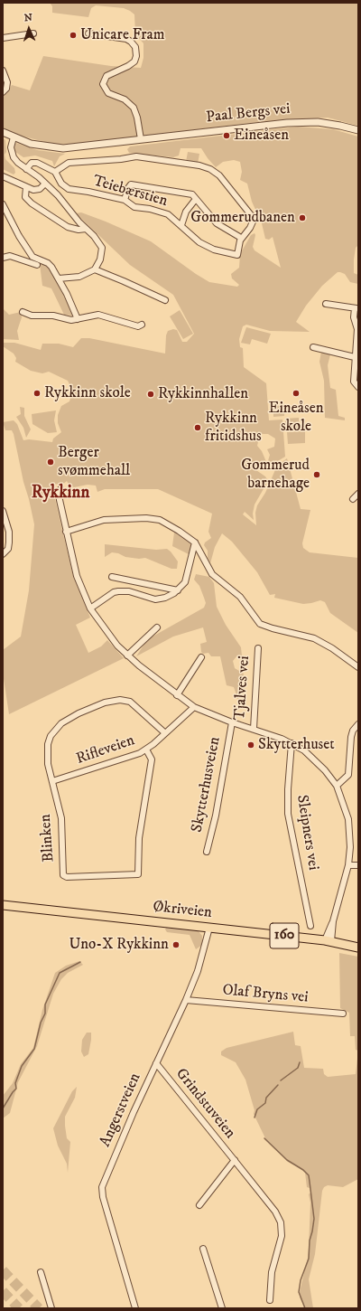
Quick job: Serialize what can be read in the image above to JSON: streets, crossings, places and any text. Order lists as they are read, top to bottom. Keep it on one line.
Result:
{"streets":{"main road":["Økriveien","160"],"street":["Paal Bergs vei","Teiebærstien","Tjalves vei","Rifleveien","Skytterhusveien","Sleipners vei","Blinken","Olaf Bryns vei","Grindstuveien","Angerstveien"]},"crossings":[["Rifleveien","Blinken"],["Økriveien","Angerstveien"],["Olaf Bryns vei","Angerstveien"],["Grindstuveien","Angerstveien"]],"districts":["Rykkinn"],"places":["Unicare Fram","Eineåsen","Gommerudbanen","Rykkinn skole","Eineåsen skole","Rykkinnhallen","Rykkinn fritidshus","Berger svømmehall","Gommerud barnehage","Skytterhuset","Uno-X Rykkinn"],"north":"top"}
